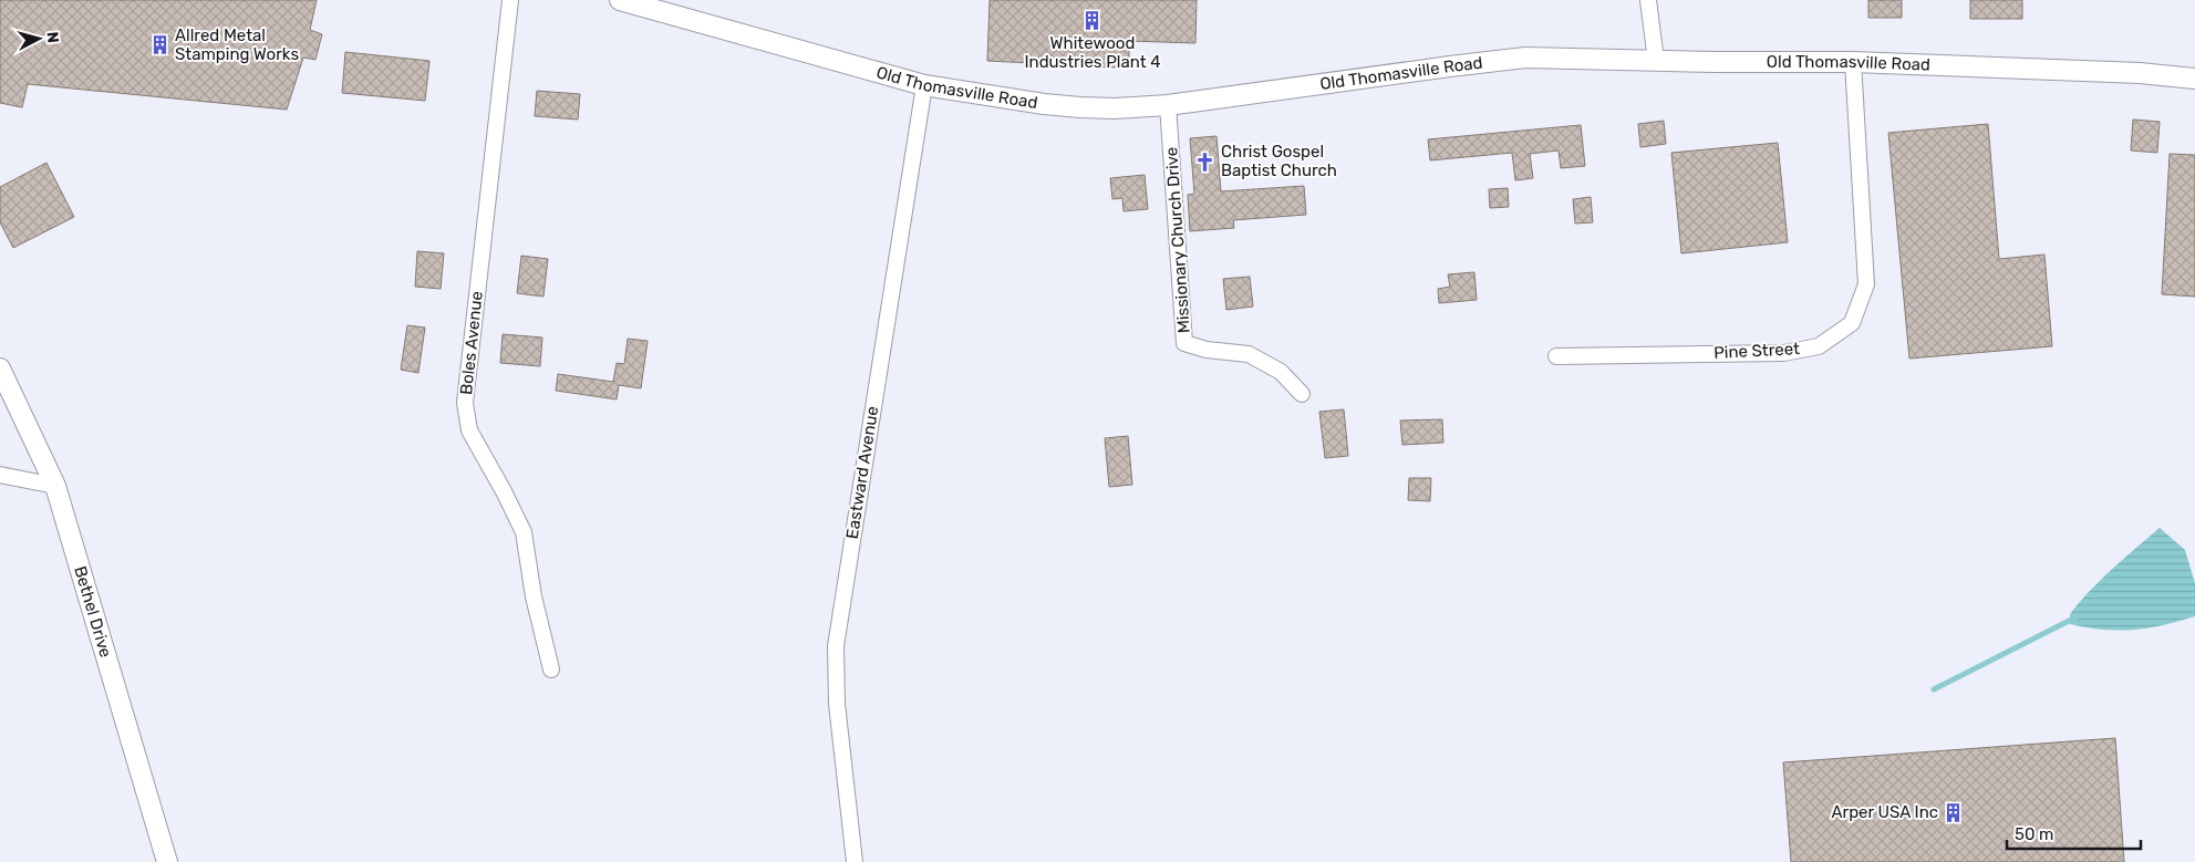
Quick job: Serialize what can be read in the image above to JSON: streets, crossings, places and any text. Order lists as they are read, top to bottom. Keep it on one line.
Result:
{"streets":{"street":["Old Thomasville Road","Missionary Church Drive","Boles Avenue","Pine Street","Eastward Avenue","Bethel Drive"]},"crossings":[["Old Thomasville Road","Missionary Church Drive"],["Old Thomasville Road","Pine Street"],["Old Thomasville Road","Eastward Avenue"]],"places":{"building":["Whitewood Industries Plant 4","Allred Metal Stamping Works","Arper USA Inc"],"church":["Christ Gospel Baptist Church"]},"scale_bar":"50 m","north":"right"}
